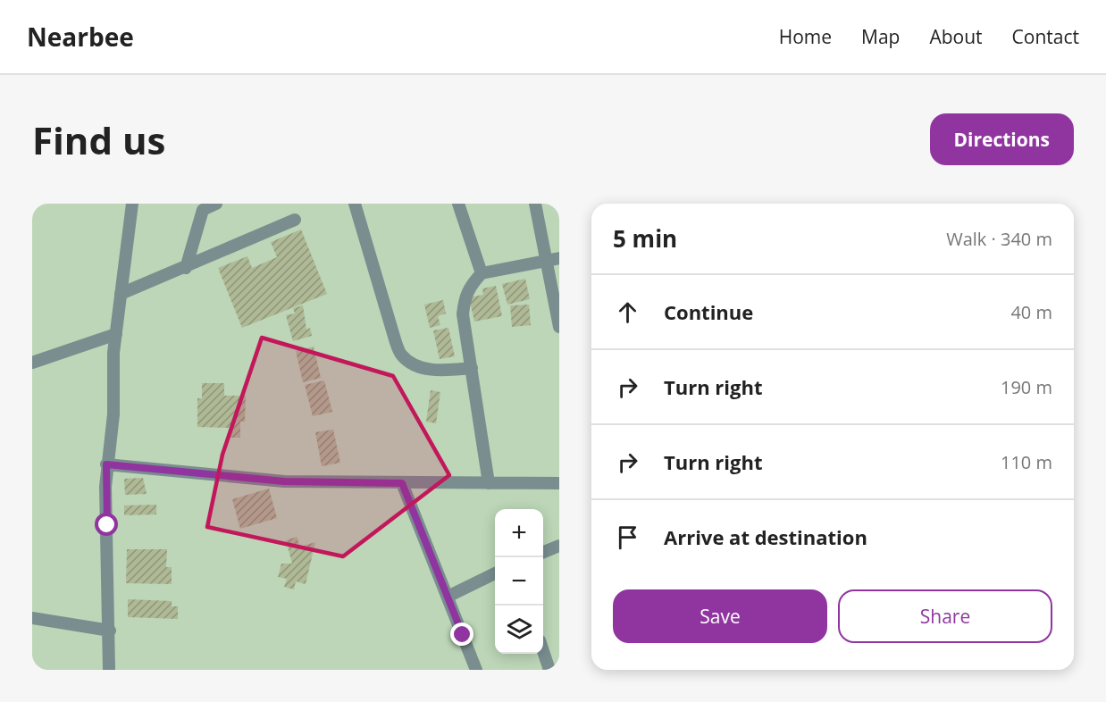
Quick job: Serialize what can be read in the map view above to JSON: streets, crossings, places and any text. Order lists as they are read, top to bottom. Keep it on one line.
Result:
{"page":{"header":"Nearbee","nav":["Home","Map","About","Contact"],"buttons":["Directions",["Save","Share"]],"title":"Find us","heading":["5 min","Walk · 340 m"],"list":[["Continue","40 m"],["Turn right","190 m"],["Turn right","110 m"],"Arrive at destination"],"map_buttons":["+","−"]}}
